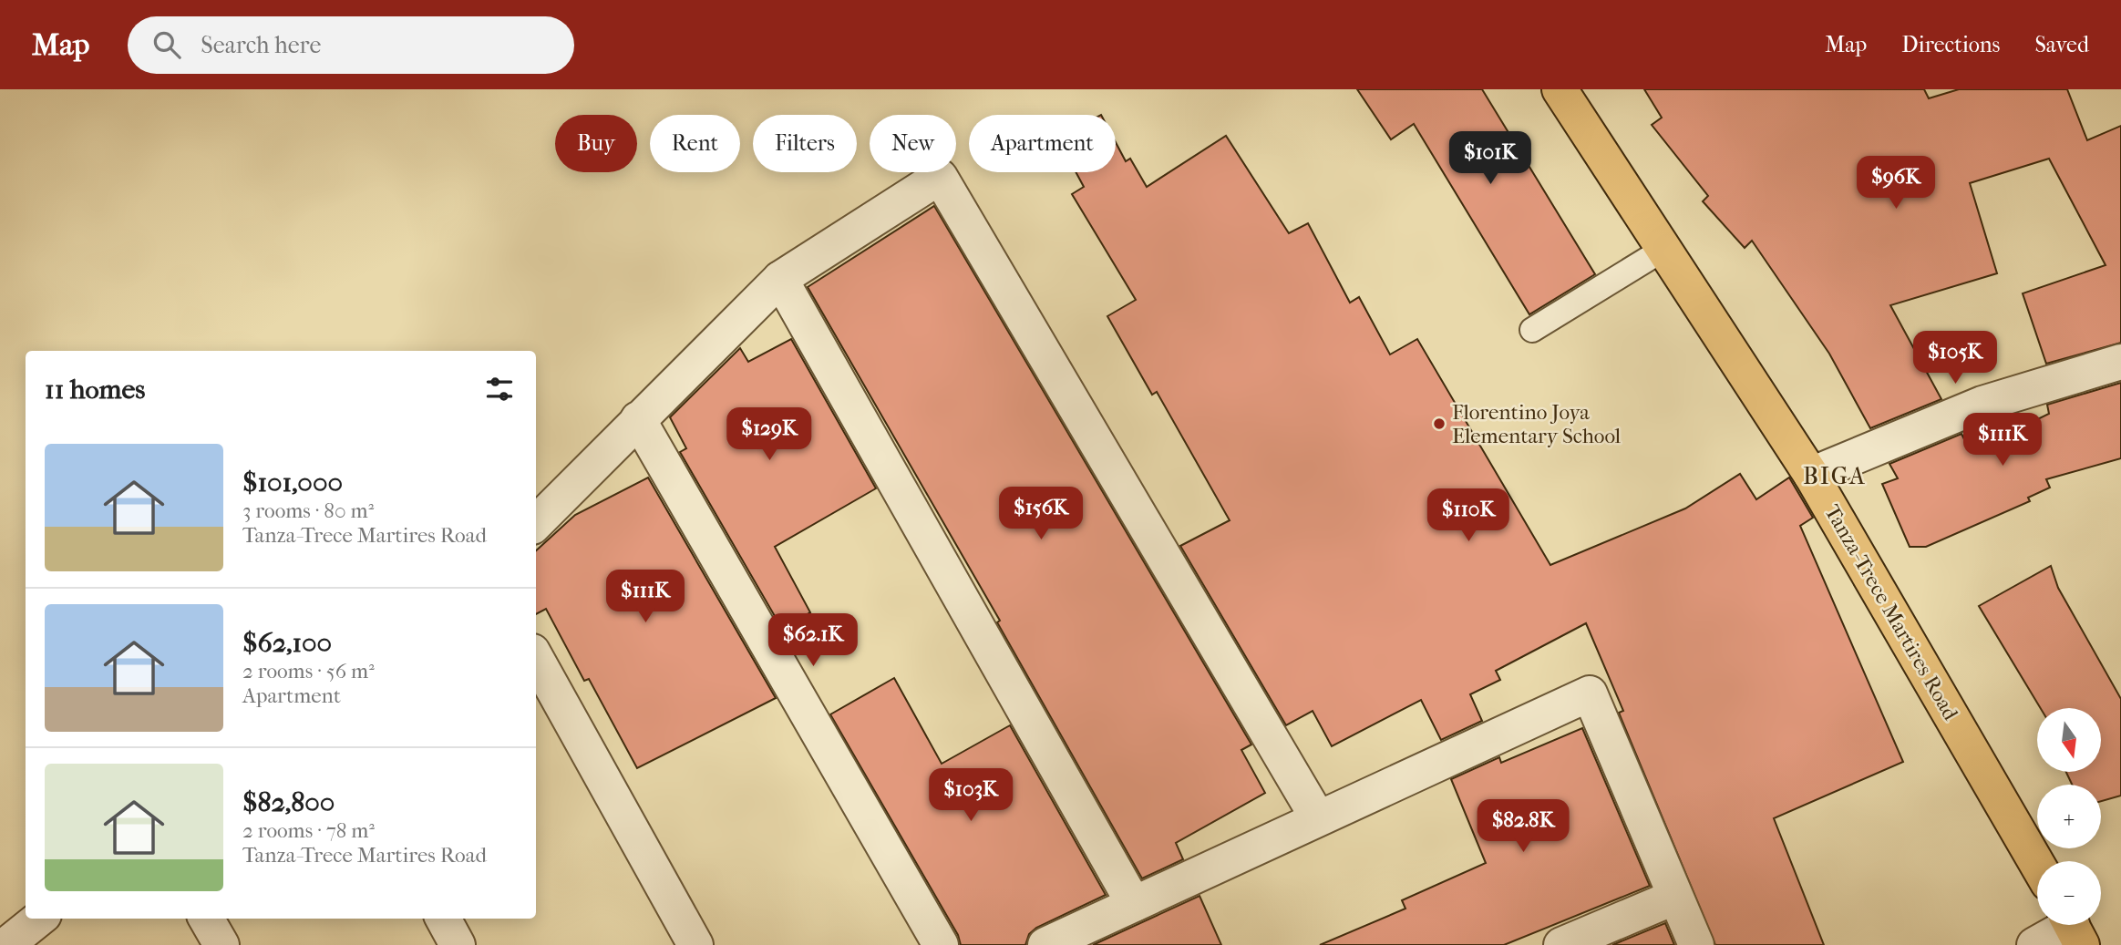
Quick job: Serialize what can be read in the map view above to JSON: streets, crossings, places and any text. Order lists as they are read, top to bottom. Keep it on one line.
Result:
{"streets":{"main road":["Tanza-Trece Martires Road"]},"districts":["BIGA"],"places":["Florentino Joya Elementary School"],"north":"bottom","page":{"header":"Map","search":"Search here","nav":["Map","Directions","Saved"],"chip":["Buy","Rent","Filters","New","Apartment"],"price":["$101K","$96K","$105K","$129K","$111K","$156K","$110K","$111K","$62.1K","$103K","$82.8K"],"heading":"11 homes","list":[{"name":"$101,000","note":"3 rooms · 80 m² · Tanza-Trece Martires Road"},{"name":"$62,100","note":"2 rooms · 56 m² · Apartment"},{"name":"$82,800","note":"2 rooms · 78 m² · Tanza-Trece Martires Road"}],"map_buttons":["+","−"]}}
